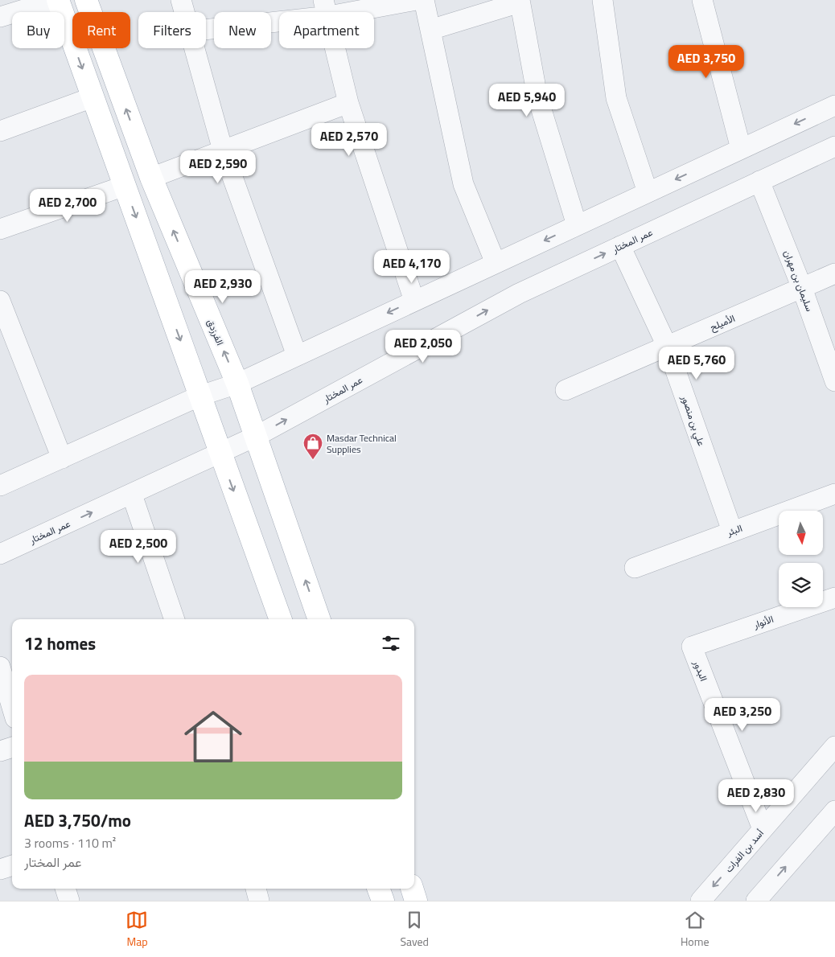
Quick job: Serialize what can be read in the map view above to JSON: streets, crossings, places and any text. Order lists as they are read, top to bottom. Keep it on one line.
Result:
{"streets":{"main road":["الفرزدق"],"street":["عمر المختار","سليمان بن مهران","الأميلح","علي بن منصور","البئر","الأنوار","البدور","أسد بن الفرات"]},"crossings":[["عمر المختار","سليمان بن مهران"],["عمر المختار","الفرزدق"],["عمر المختار","علي بن منصور"],["سليمان بن مهران","الأميلح"],["الأميلح","علي بن منصور"],["علي بن منصور","البئر"],["الأنوار","البدور"],["البدور","أسد بن الفرات"]],"places":{"shop":["Masdar Technical Supplies"]},"north":"bottom","page":{"chip":["Buy","Rent","Filters","New","Apartment"],"price":["AED 3,750","AED 5,940","AED 2,570","AED 2,590","AED 2,700","AED 4,170","AED 2,930","AED 2,050","AED 5,760","AED 2,500","AED 3,250","AED 2,830"],"heading":"12 homes","list":[{"name":"AED 3,750/mo","note":"3 rooms · 110 m² · عمر المختار"}],"tabs":["Map","Saved","Home"]}}
